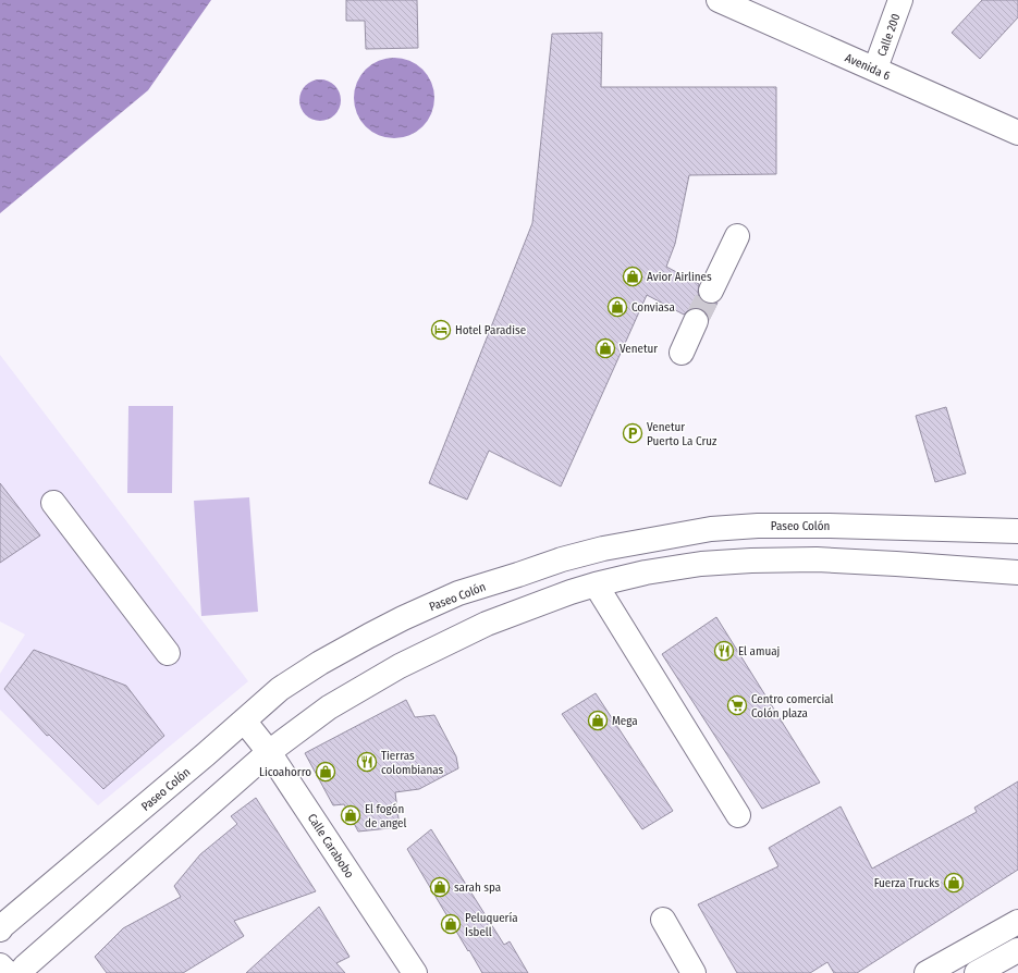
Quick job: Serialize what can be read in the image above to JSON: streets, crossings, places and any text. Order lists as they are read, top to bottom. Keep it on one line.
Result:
{"streets":{"street":["Calle 200","Avenida 6","Paseo Colón","Calle Carabobo"]},"crossings":[["Calle 200","Avenida 6"],["Paseo Colón","Calle Carabobo"]],"places":{"shop":["Avior Airlines","Conviasa","Venetur","Mega","Licoahorro","El fogón de angel","Fuerza Trucks","sarah spa","Peluquería Isbell"],"hotel":["Hotel Paradise"],"parking":["Venetur Puerto La Cruz"],"restaurant":["El amuaj","Tierras colombianas"],"supermarket":["Centro comercial Colón plaza"]}}
